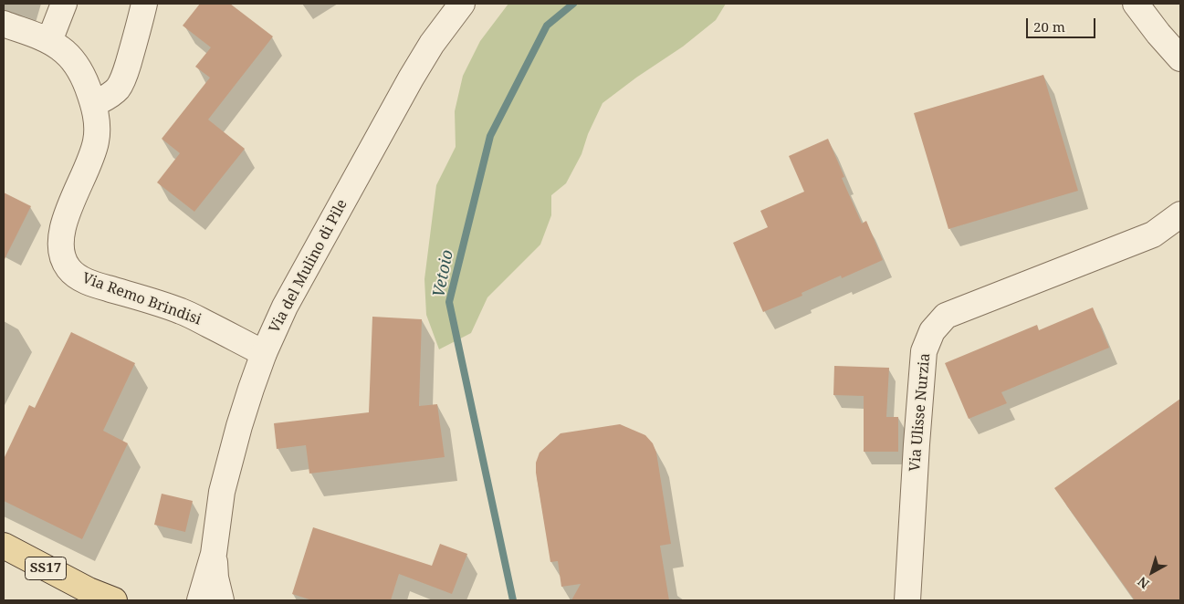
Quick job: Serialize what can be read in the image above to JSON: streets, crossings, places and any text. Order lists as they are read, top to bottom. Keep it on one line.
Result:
{"streets":{"main road":["SS17"],"street":["Via del Mulino di Pile","Via Remo Brindisi","Via Ulisse Nurzia"]},"crossings":[["Via del Mulino di Pile","Via Remo Brindisi"]],"water":["Vetoio"],"scale_bar":"20 m","north":"bottom left"}
